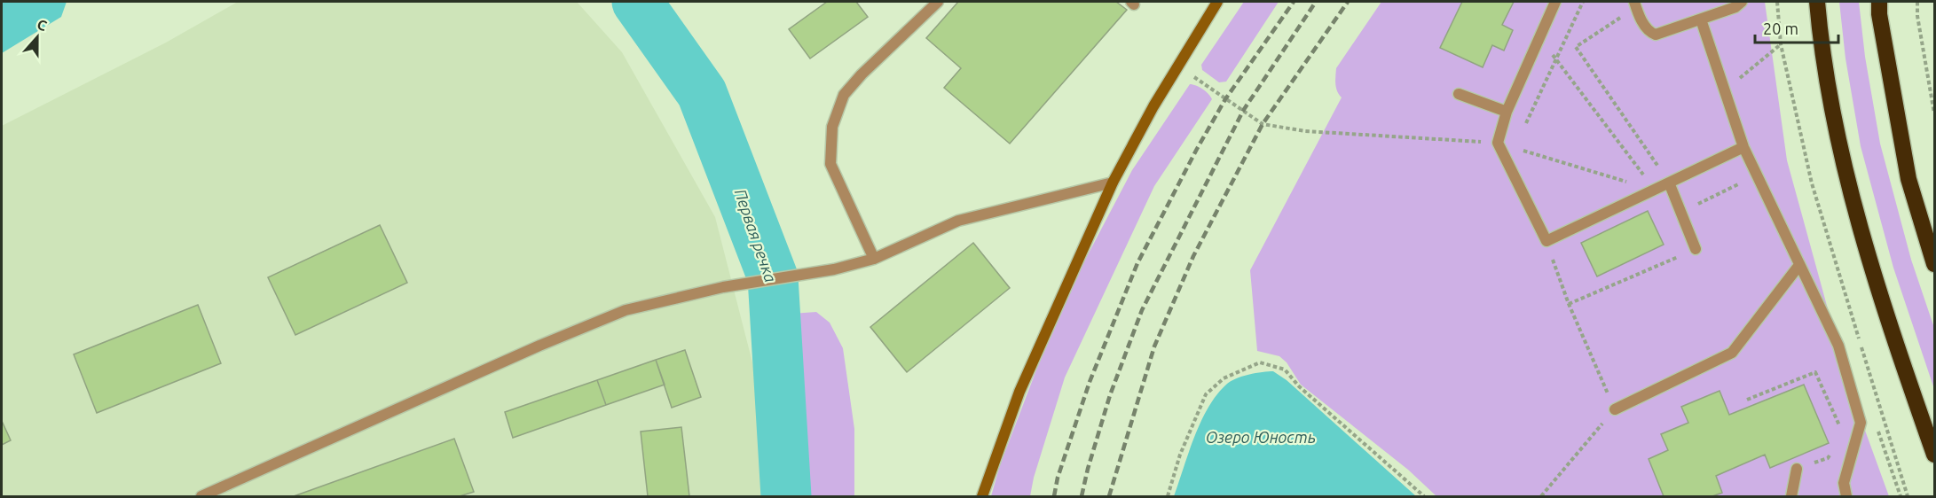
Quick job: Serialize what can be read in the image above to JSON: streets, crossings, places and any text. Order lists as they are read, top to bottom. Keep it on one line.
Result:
{"water":["Первая речка","Озеро Юность"],"scale_bar":"20 m","north":"top"}
